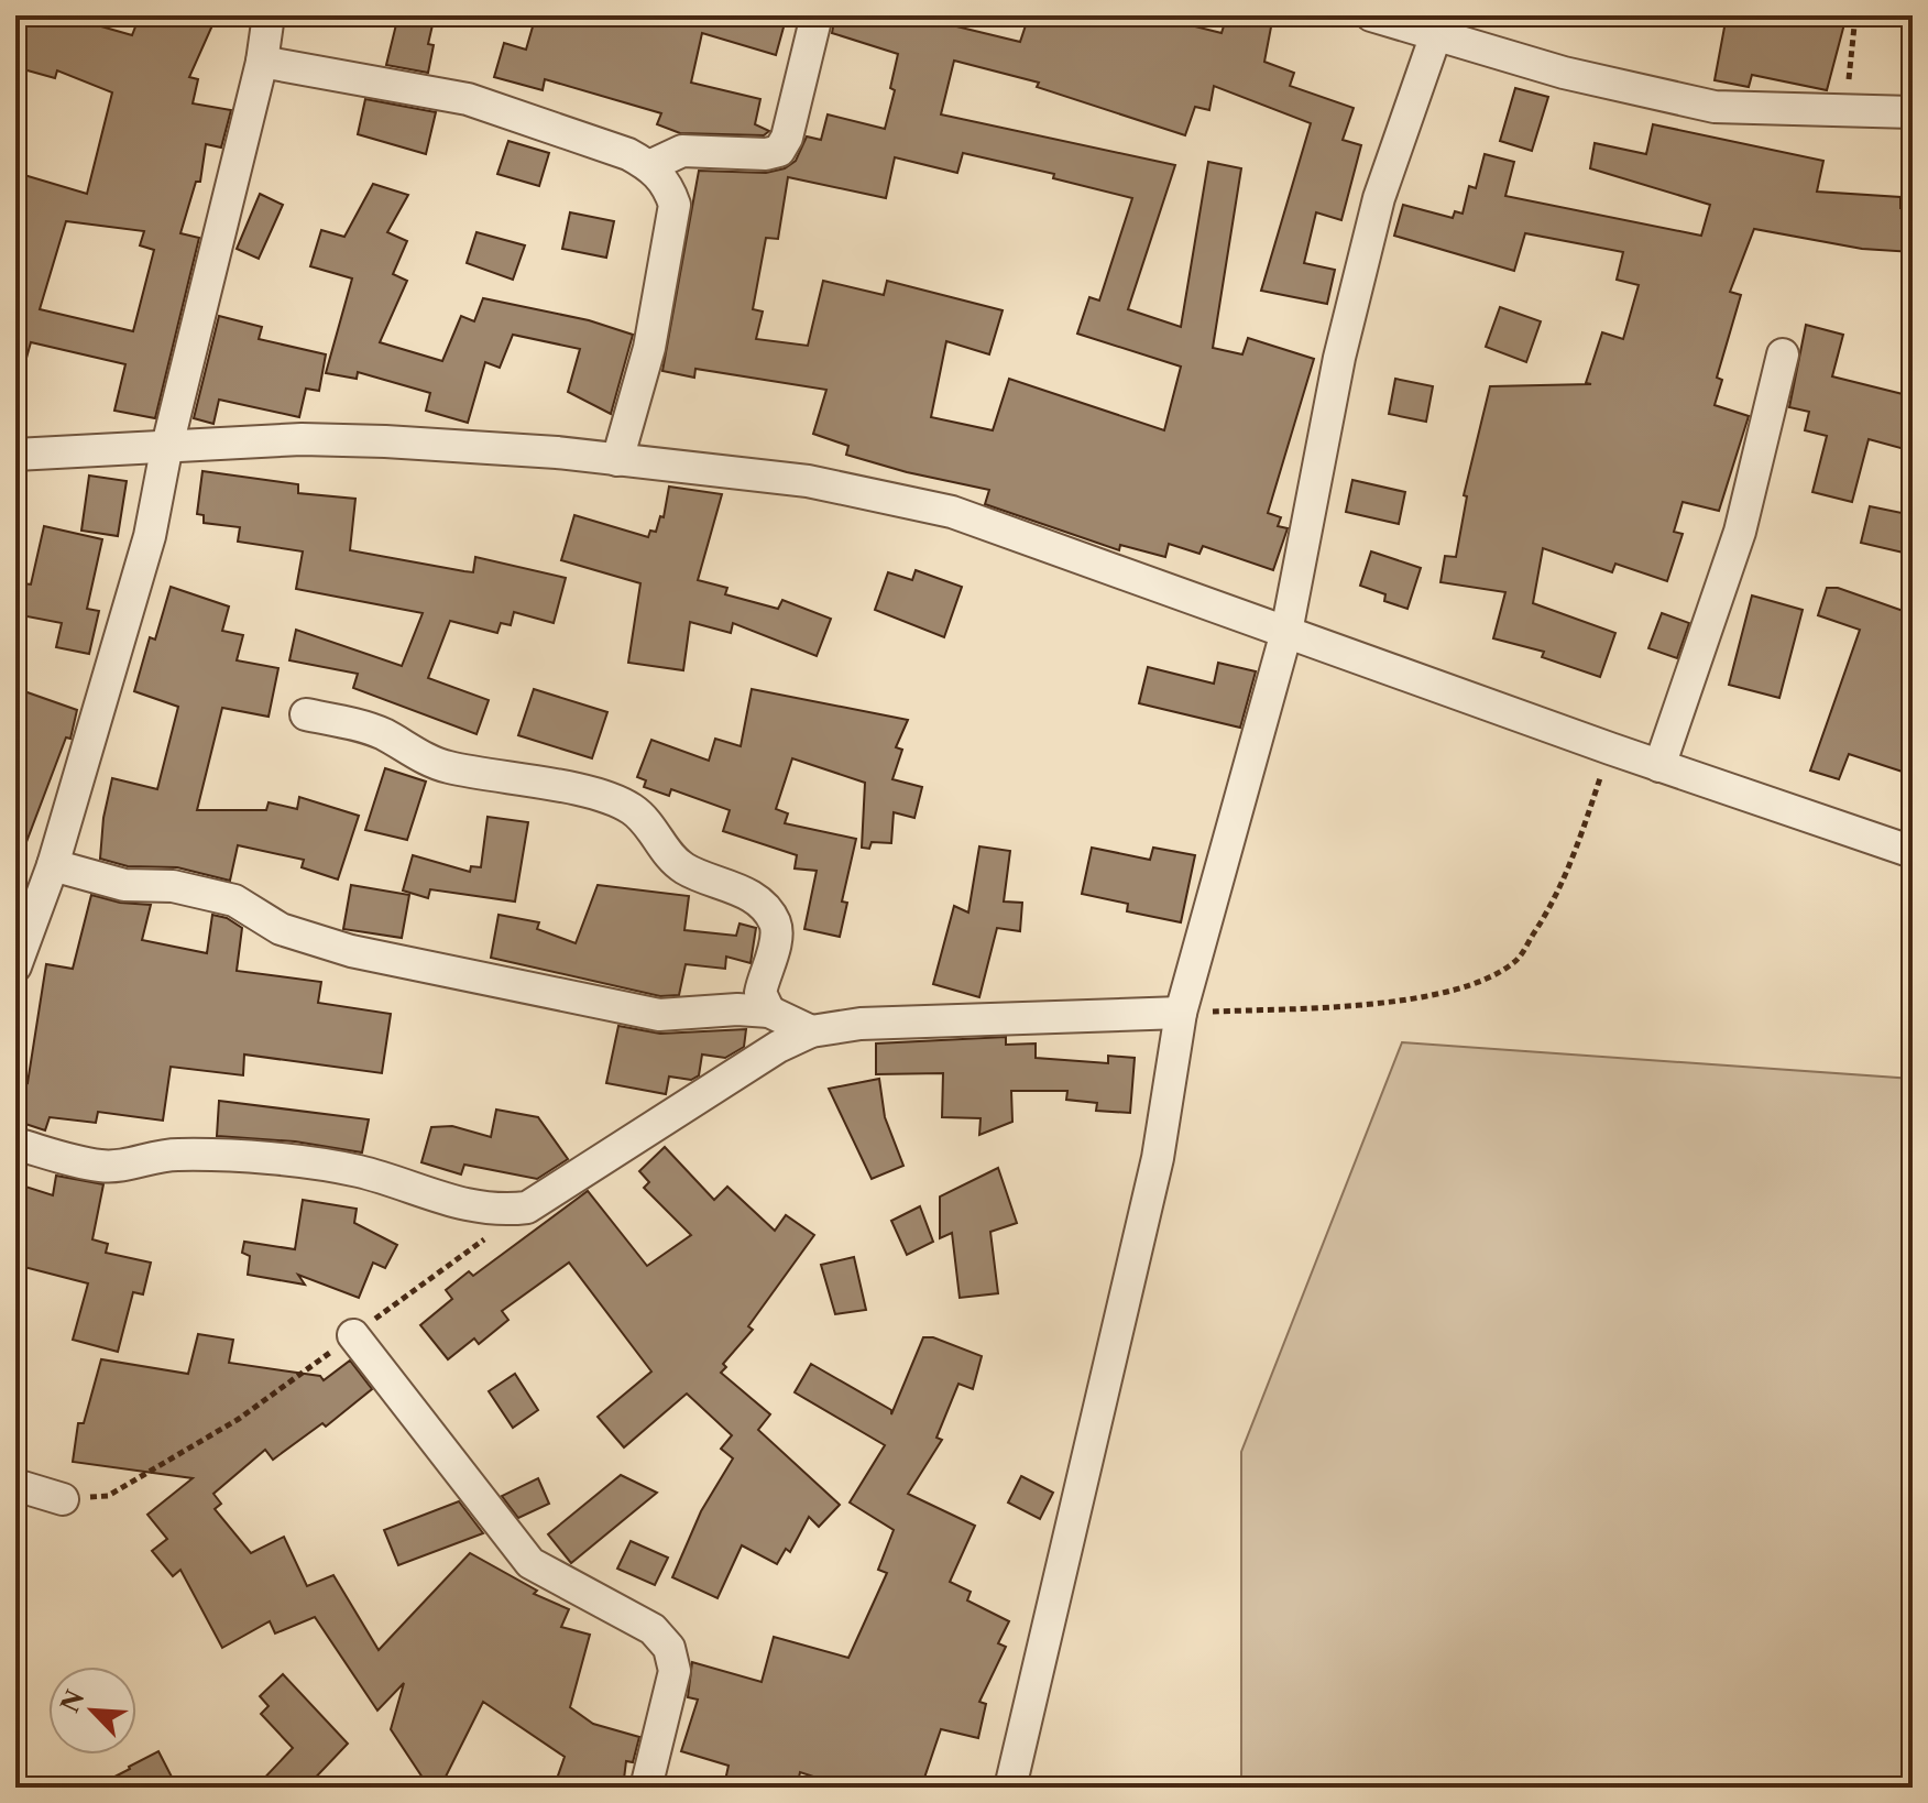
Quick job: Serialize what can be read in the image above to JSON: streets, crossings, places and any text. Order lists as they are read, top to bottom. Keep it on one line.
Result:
{"north":"top left"}
